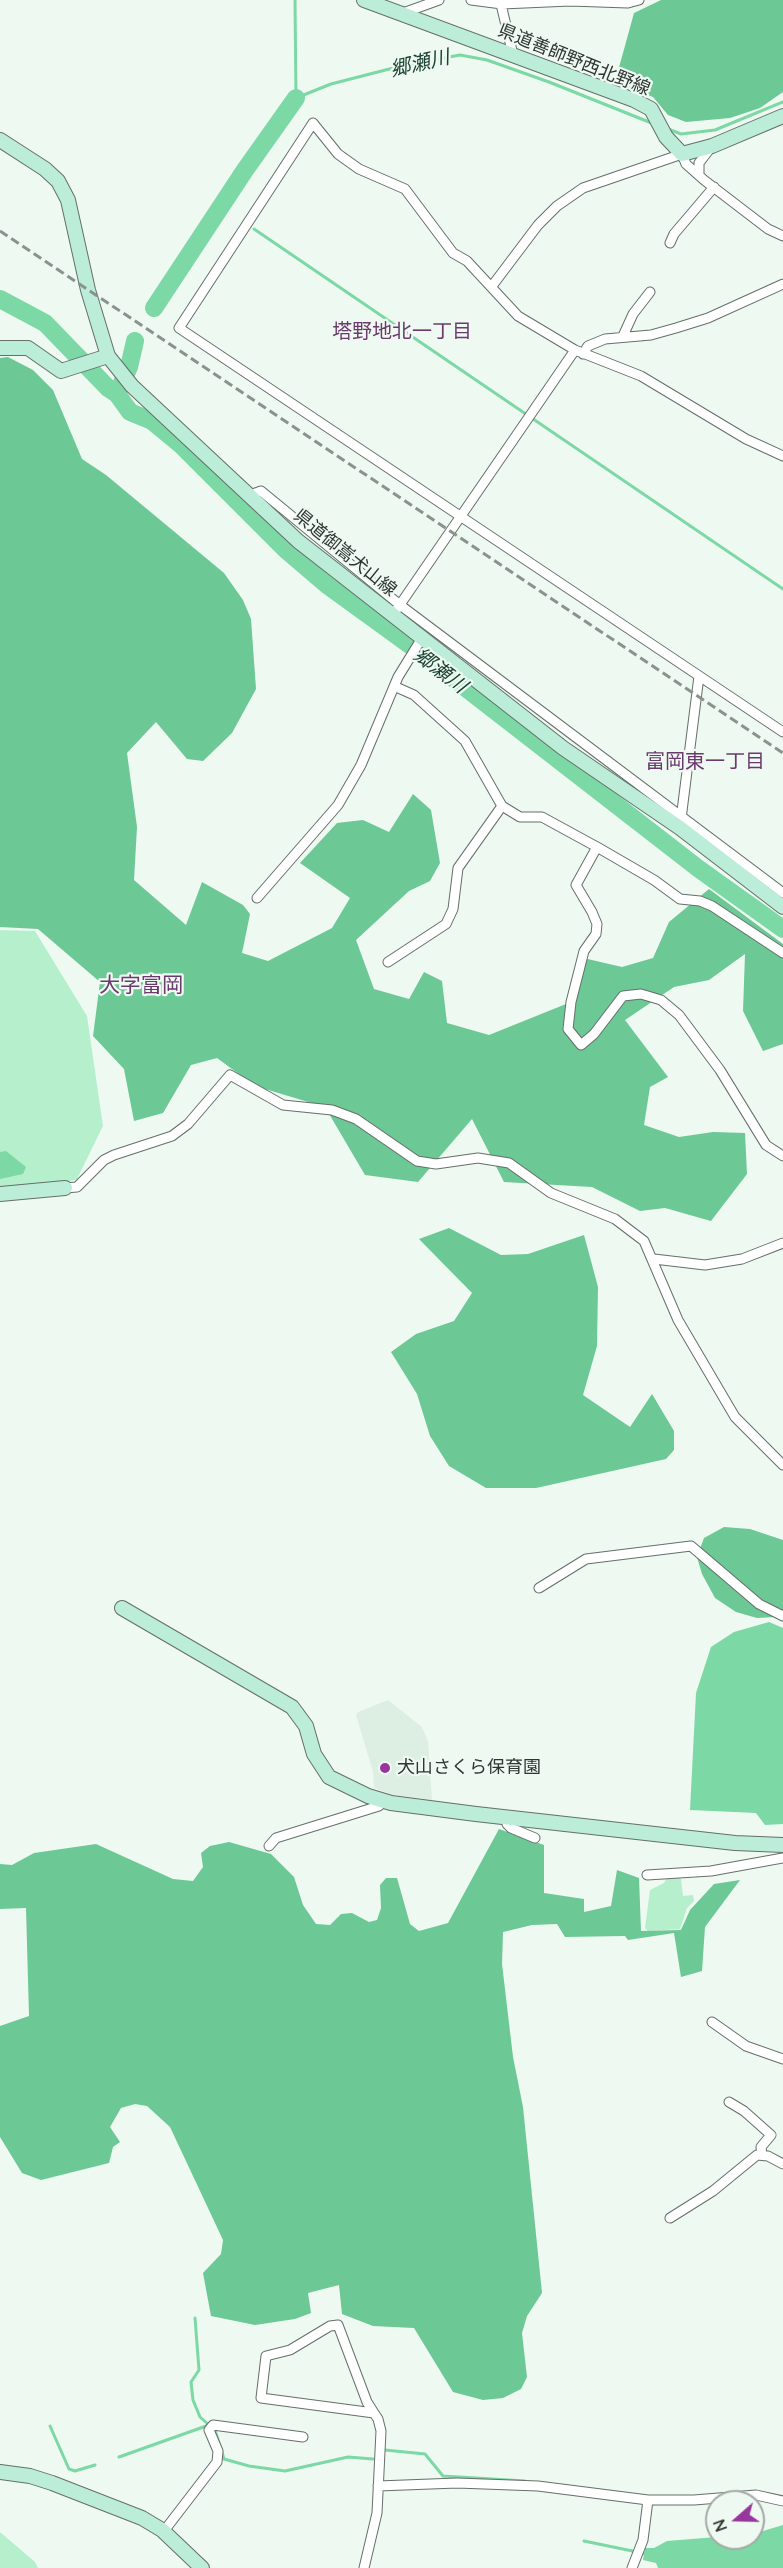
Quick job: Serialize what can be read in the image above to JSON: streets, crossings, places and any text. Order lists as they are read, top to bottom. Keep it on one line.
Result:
{"streets":{"main road":["県道善師野西北野線","県道御嵩犬山線"]},"districts":["塔野地北一丁目","富岡東一丁目","大字富岡"],"water":["郷瀬川"],"places":["犬山さくら保育園"],"north":"left"}
